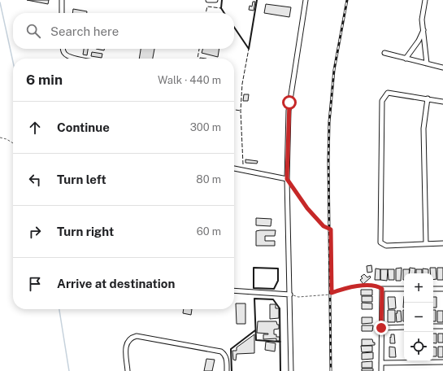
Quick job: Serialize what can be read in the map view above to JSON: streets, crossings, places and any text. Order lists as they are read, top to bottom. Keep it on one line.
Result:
{"page":{"search":"Search here","heading":["6 min","Walk · 440 m"],"list":[["Continue","300 m"],["Turn left","80 m"],["Turn right","60 m"],"Arrive at destination"],"map_buttons":["+","−"]}}
